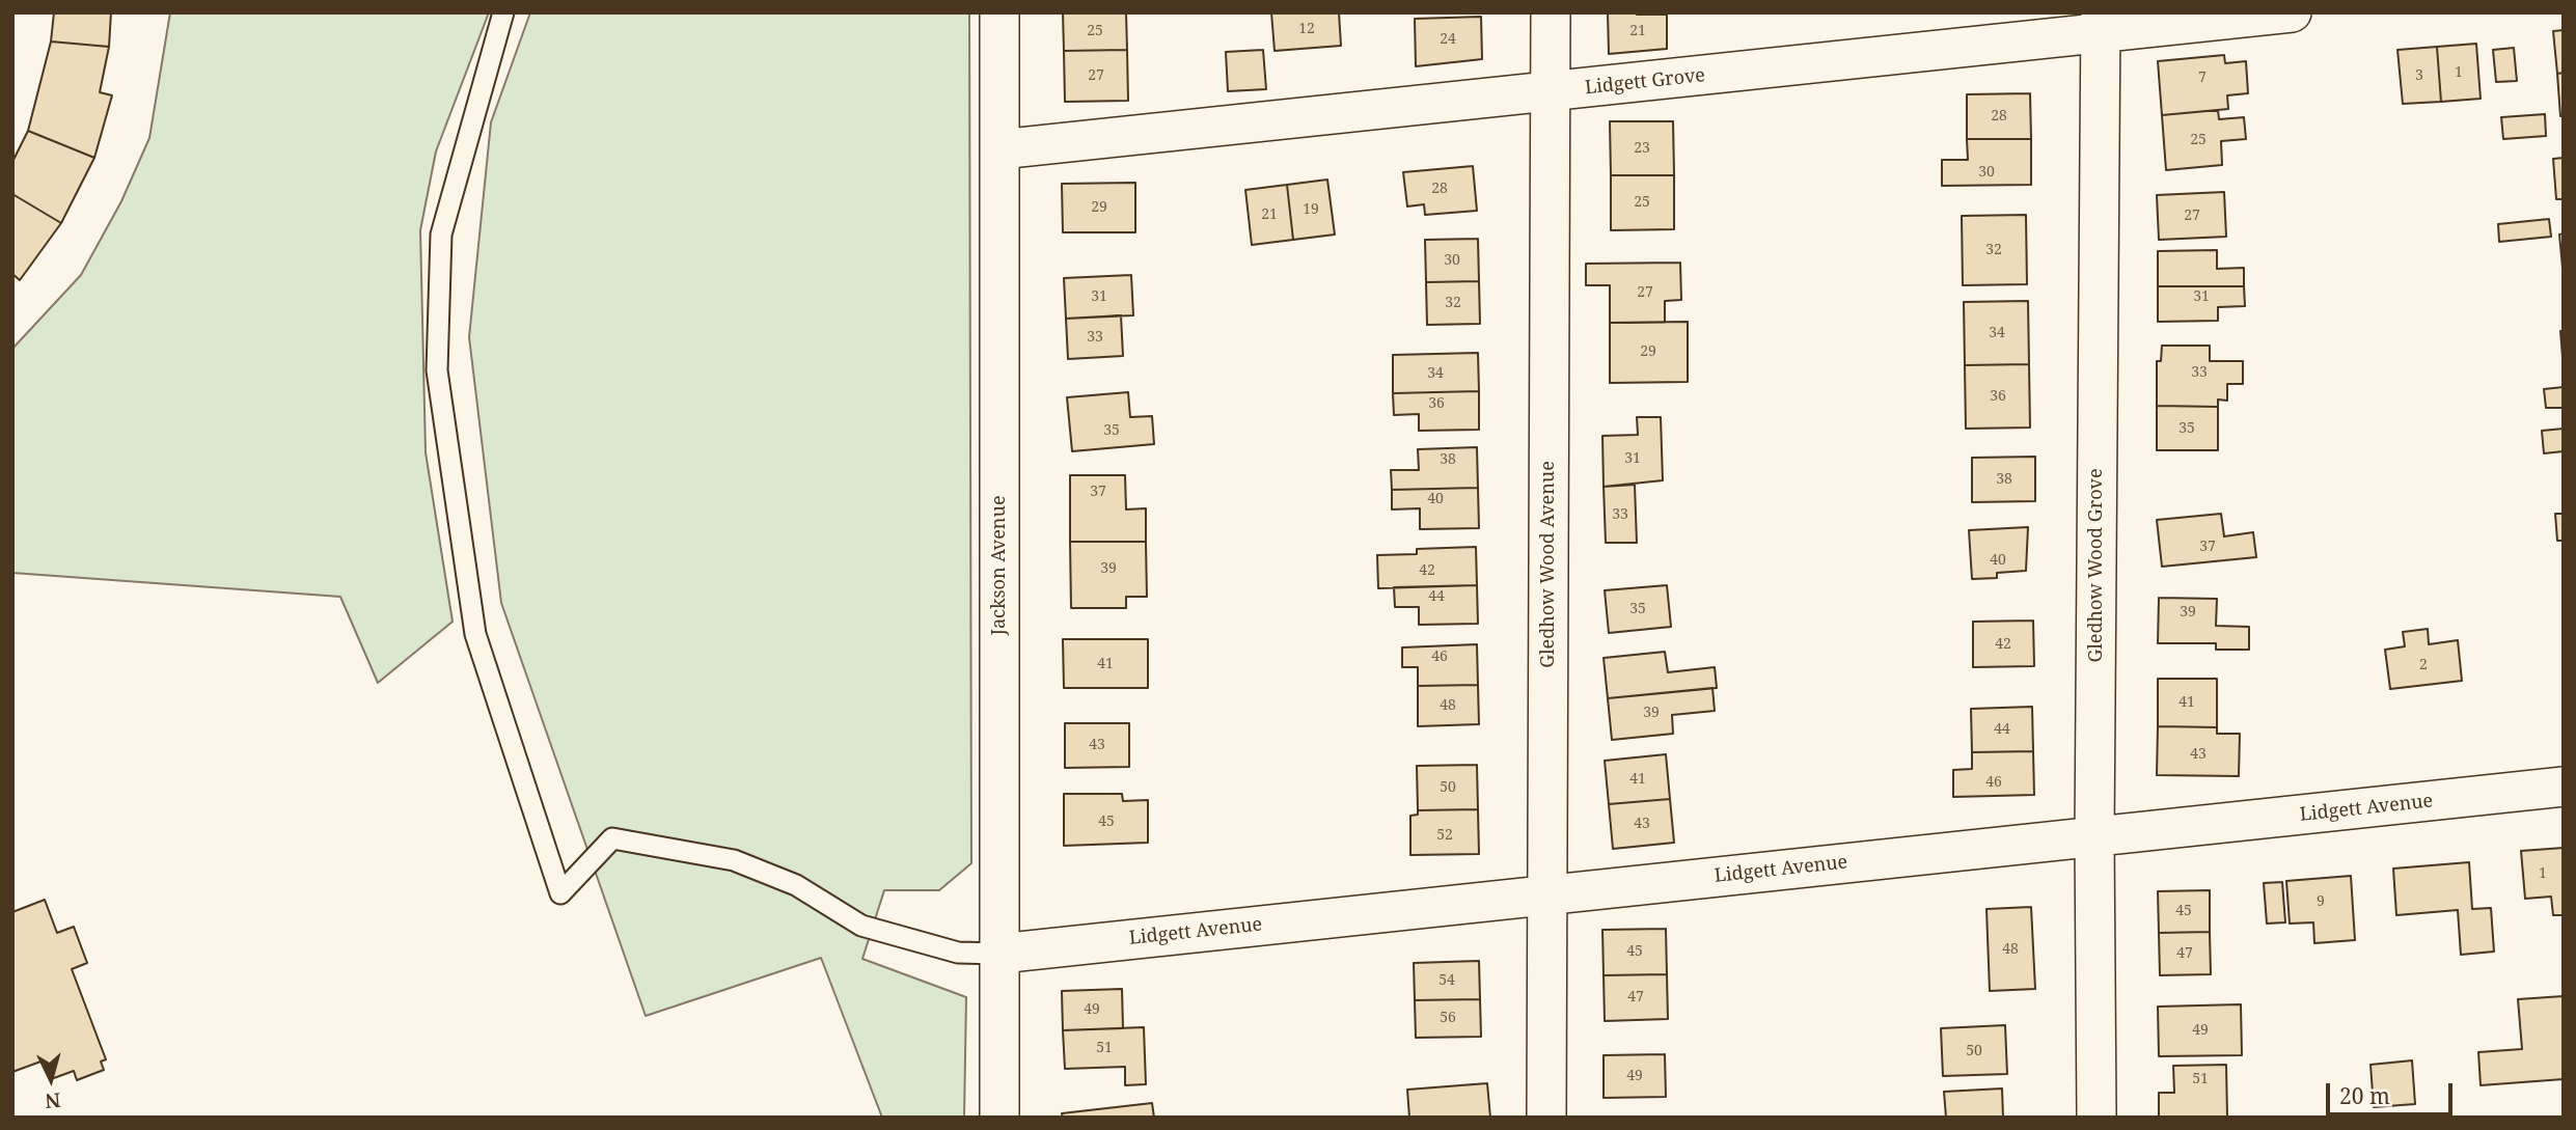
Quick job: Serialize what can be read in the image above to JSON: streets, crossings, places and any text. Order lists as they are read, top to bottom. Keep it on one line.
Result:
{"streets":{"street":["Lidgett Grove","Gledhow Wood Avenue","Jackson Avenue","Gledhow Wood Grove","Lidgett Avenue"]},"crossings":[["Lidgett Grove","Gledhow Wood Avenue"],["Lidgett Grove","Jackson Avenue"],["Lidgett Grove","Gledhow Wood Grove"],["Gledhow Wood Avenue","Lidgett Avenue"],["Jackson Avenue","Lidgett Avenue"],["Gledhow Wood Grove","Lidgett Avenue"]],"house_numbers":["12","25","21","24","1","27","3","7","28","25","23","30","28","25","29","19","21","27","32","30","27","31","31","32","34","33","29","33","34","36","36","35","35","31","38","38","37","40","33","37","40","39","42","44","35","39","42","46","41","2","41","48","39","44","43","43","41","46","50","45","43","52","1","9","45","48","45","47","54","47","49","56","49","51","50","49","51"],"scale_bar":"20 m","north":"bottom"}
